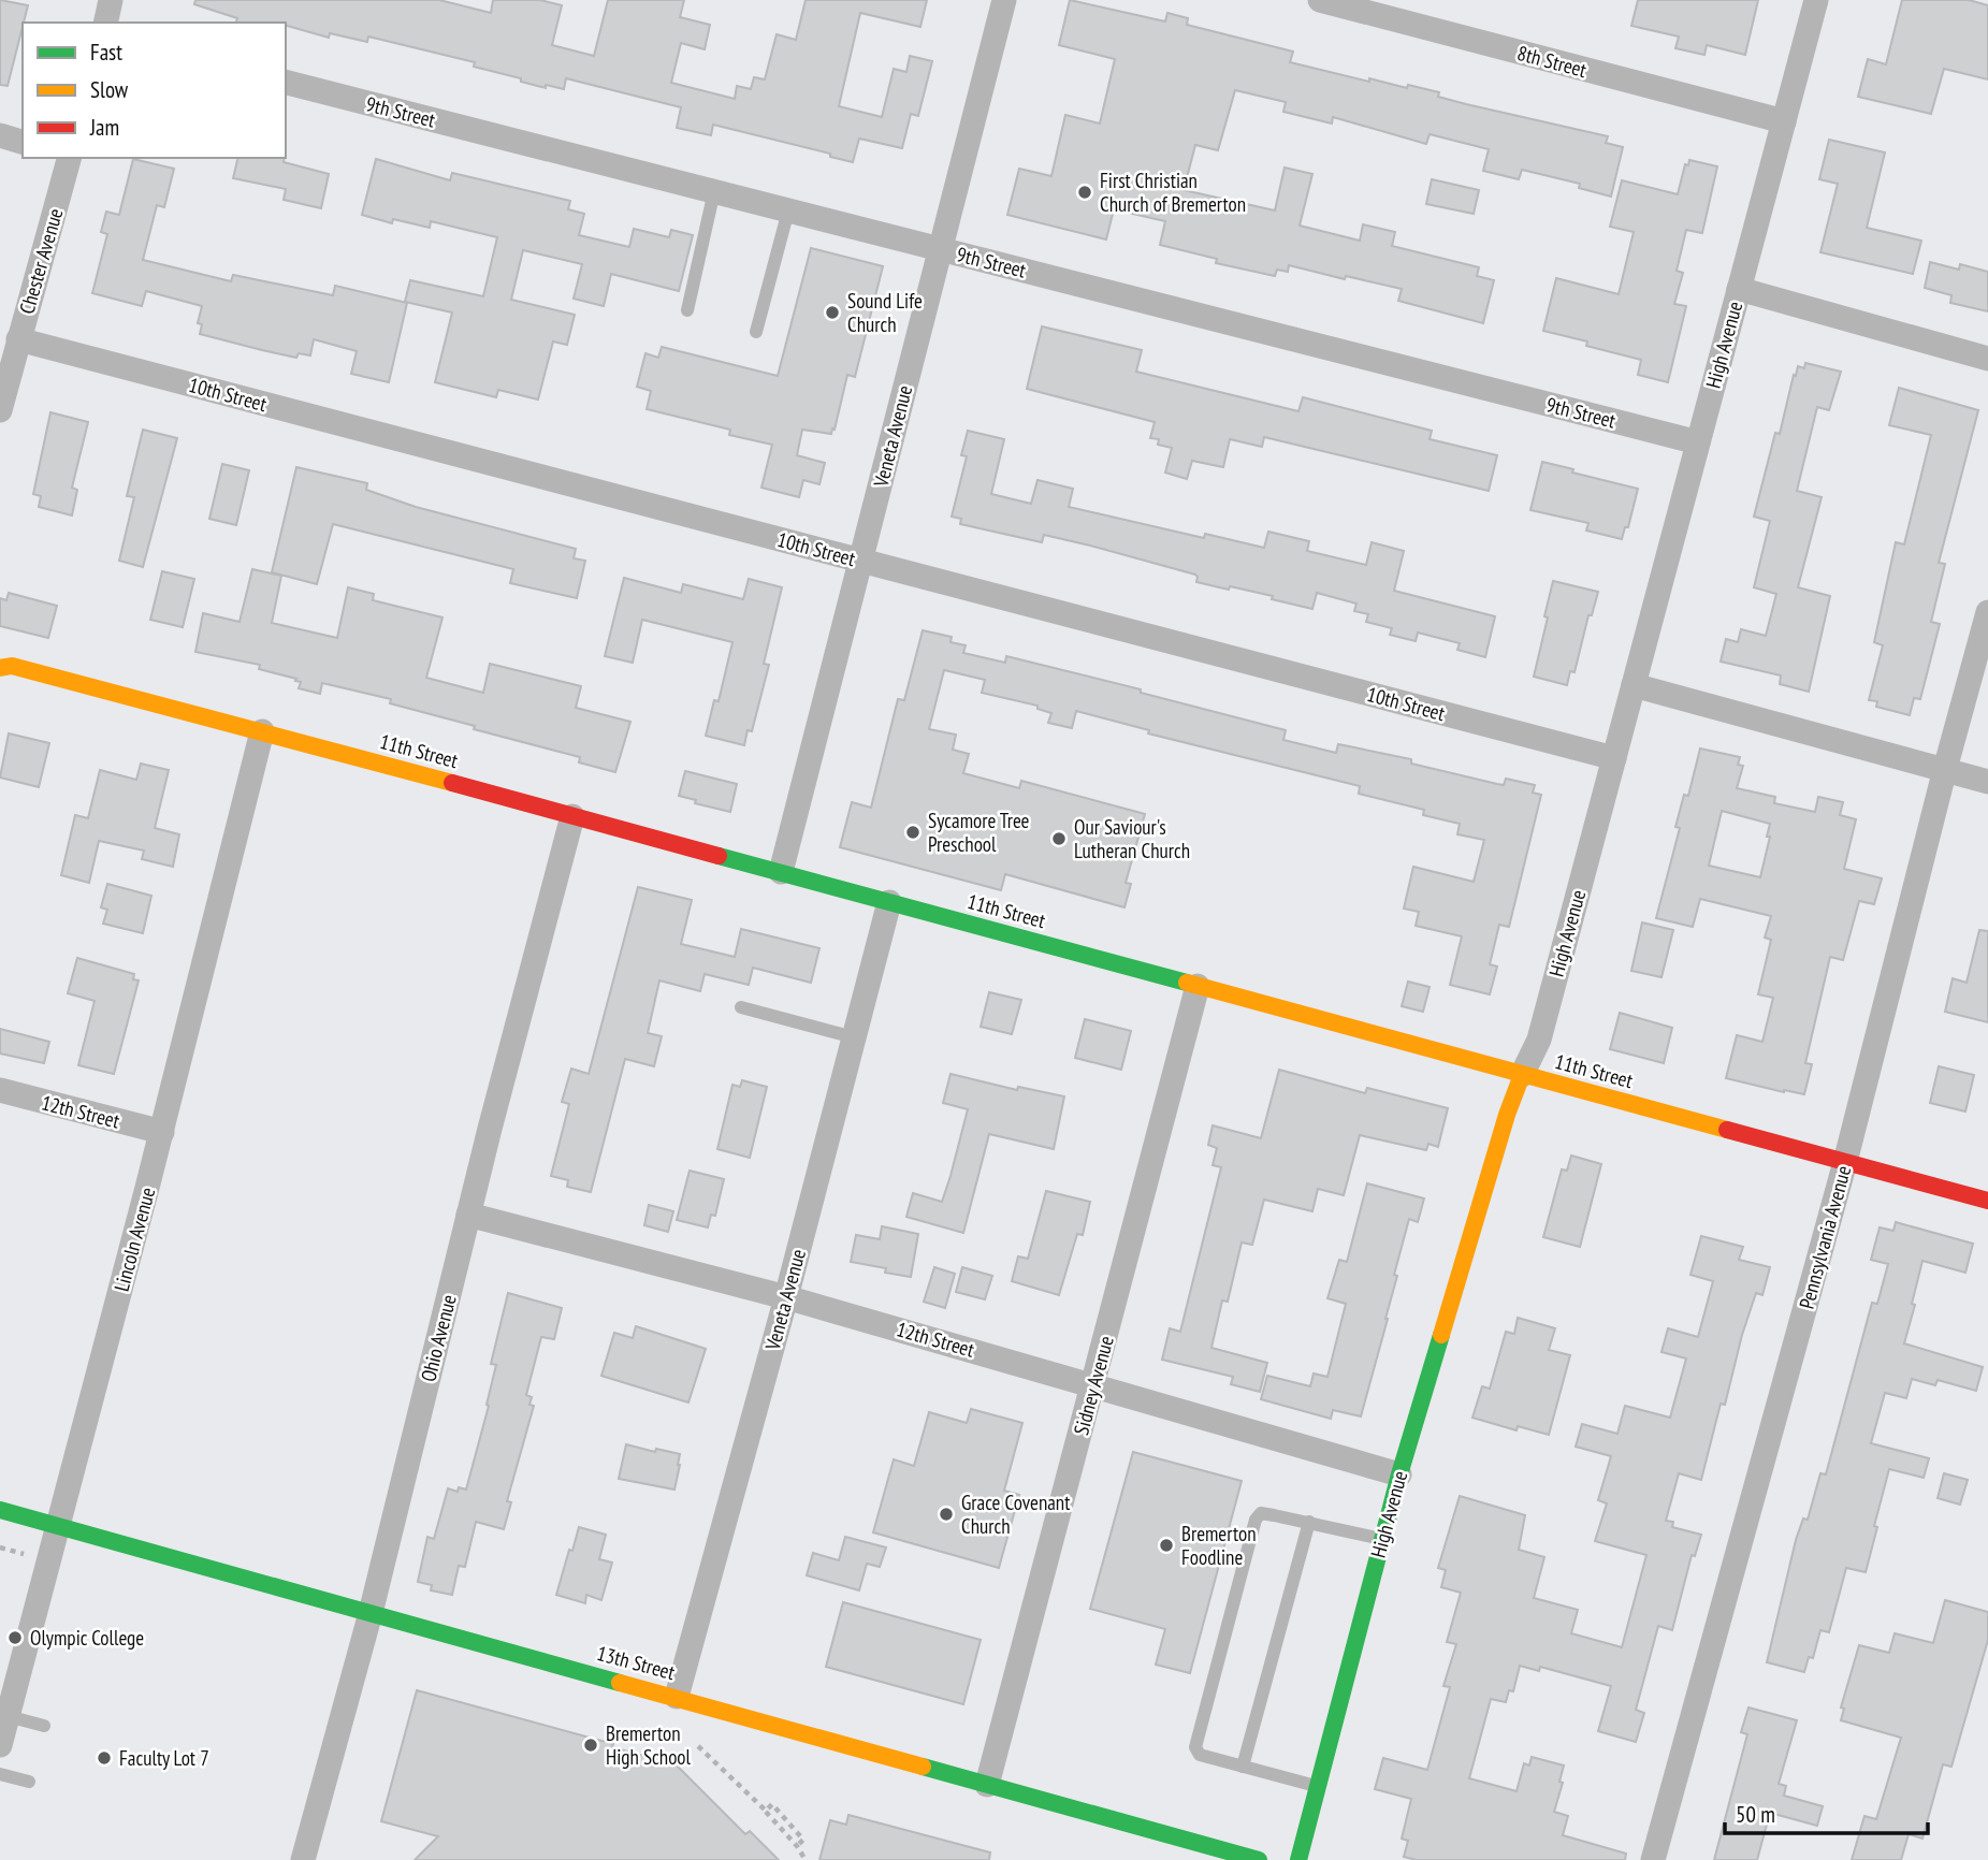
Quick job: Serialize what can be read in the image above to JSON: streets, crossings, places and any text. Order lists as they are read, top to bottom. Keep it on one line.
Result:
{"streets":{"street":["8th Street","9th Street","Chester Avenue","High Avenue","10th Street","Veneta Avenue","11th Street","12th Street","Pennsylvania Avenue","Lincoln Avenue","Ohio Avenue","Sidney Avenue","13th Street"]},"crossings":[["8th Street","High Avenue"],["9th Street","High Avenue"],["9th Street","Veneta Avenue"],["Chester Avenue","10th Street"],["High Avenue","10th Street"],["High Avenue","11th Street"],["High Avenue","12th Street"],["10th Street","Veneta Avenue"],["Veneta Avenue","11th Street"],["Veneta Avenue","12th Street"],["Veneta Avenue","13th Street"],["11th Street","Pennsylvania Avenue"],["11th Street","Lincoln Avenue"],["11th Street","Ohio Avenue"],["11th Street","Sidney Avenue"],["12th Street","Lincoln Avenue"],["12th Street","Ohio Avenue"],["12th Street","Sidney Avenue"],["Lincoln Avenue","13th Street"],["Ohio Avenue","13th Street"],["Sidney Avenue","13th Street"]],"places":["First Christian Church of Bremerton","Sound Life Church","Sycamore Tree Preschool","Our Saviour's Lutheran Church","Grace Covenant Church","Bremerton Foodline","Olympic College","Bremerton High School","Faculty Lot 7"],"legend":["Fast","Slow","Jam"],"scale_bar":"50 m"}
